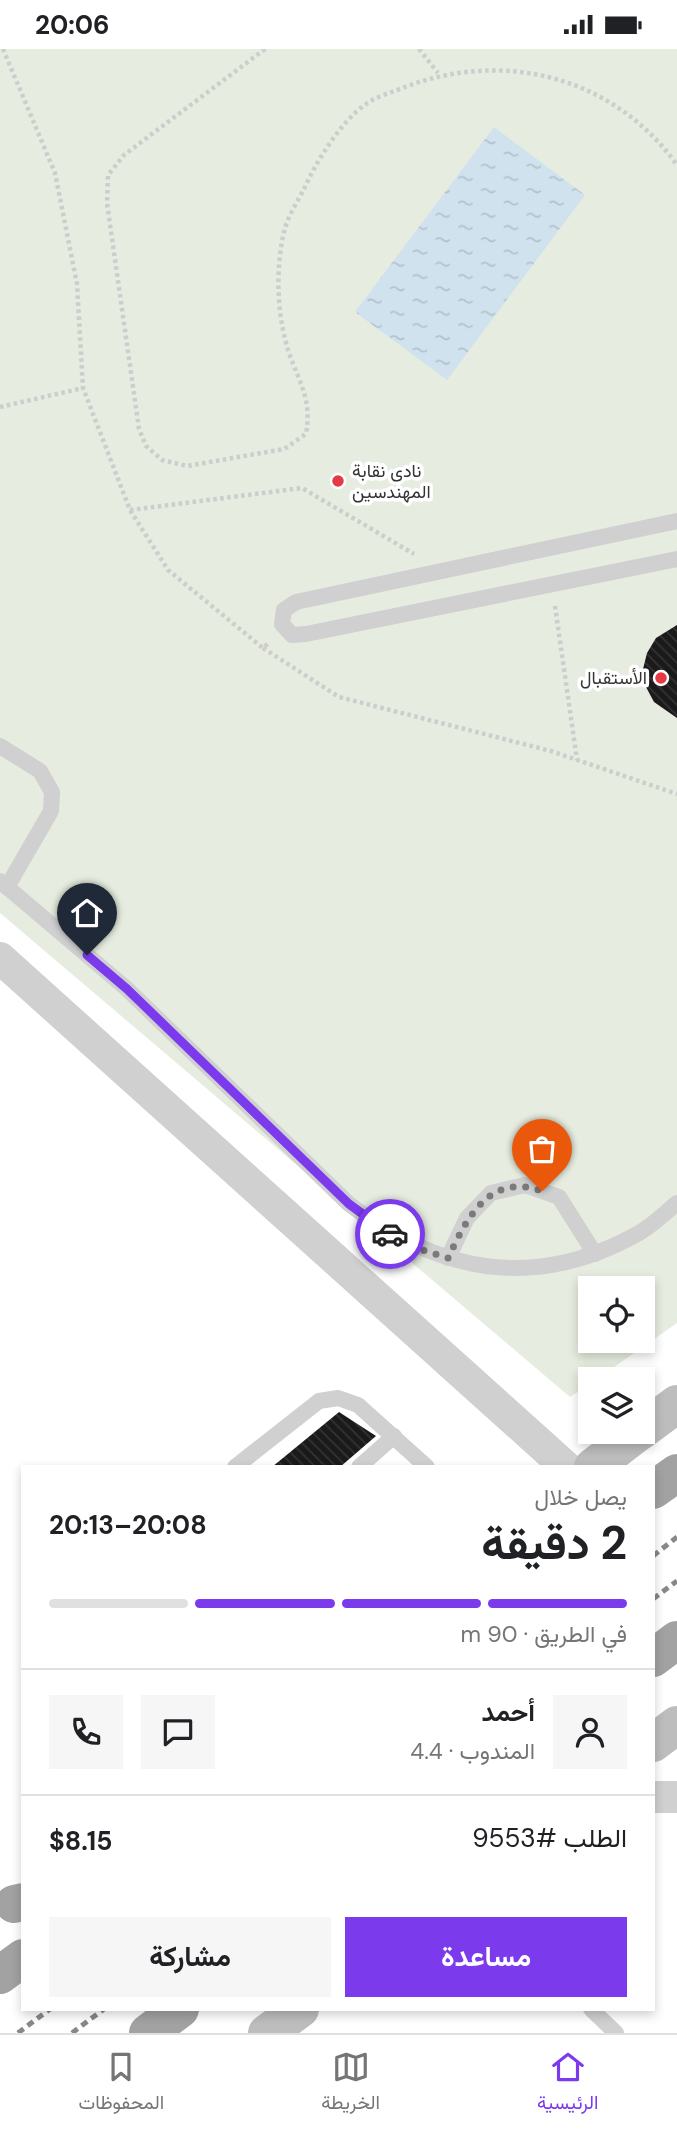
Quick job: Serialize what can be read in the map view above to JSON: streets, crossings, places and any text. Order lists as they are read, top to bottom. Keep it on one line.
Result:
{"places":["نادى نقابة المهندسين","الأستقبال"],"page":{"status":"20:06","heading":["2 دقيقة","يصل خلال","20:08–20:13"],"panel":["أحمد","المندوب · 4.4","الطلب #9553","$8.15"],"bar":"في الطريق · 90 m","buttons":["مساعدة","مشاركة"],"tabs":["الرئيسية","الخريطة","المحفوظات"]}}
